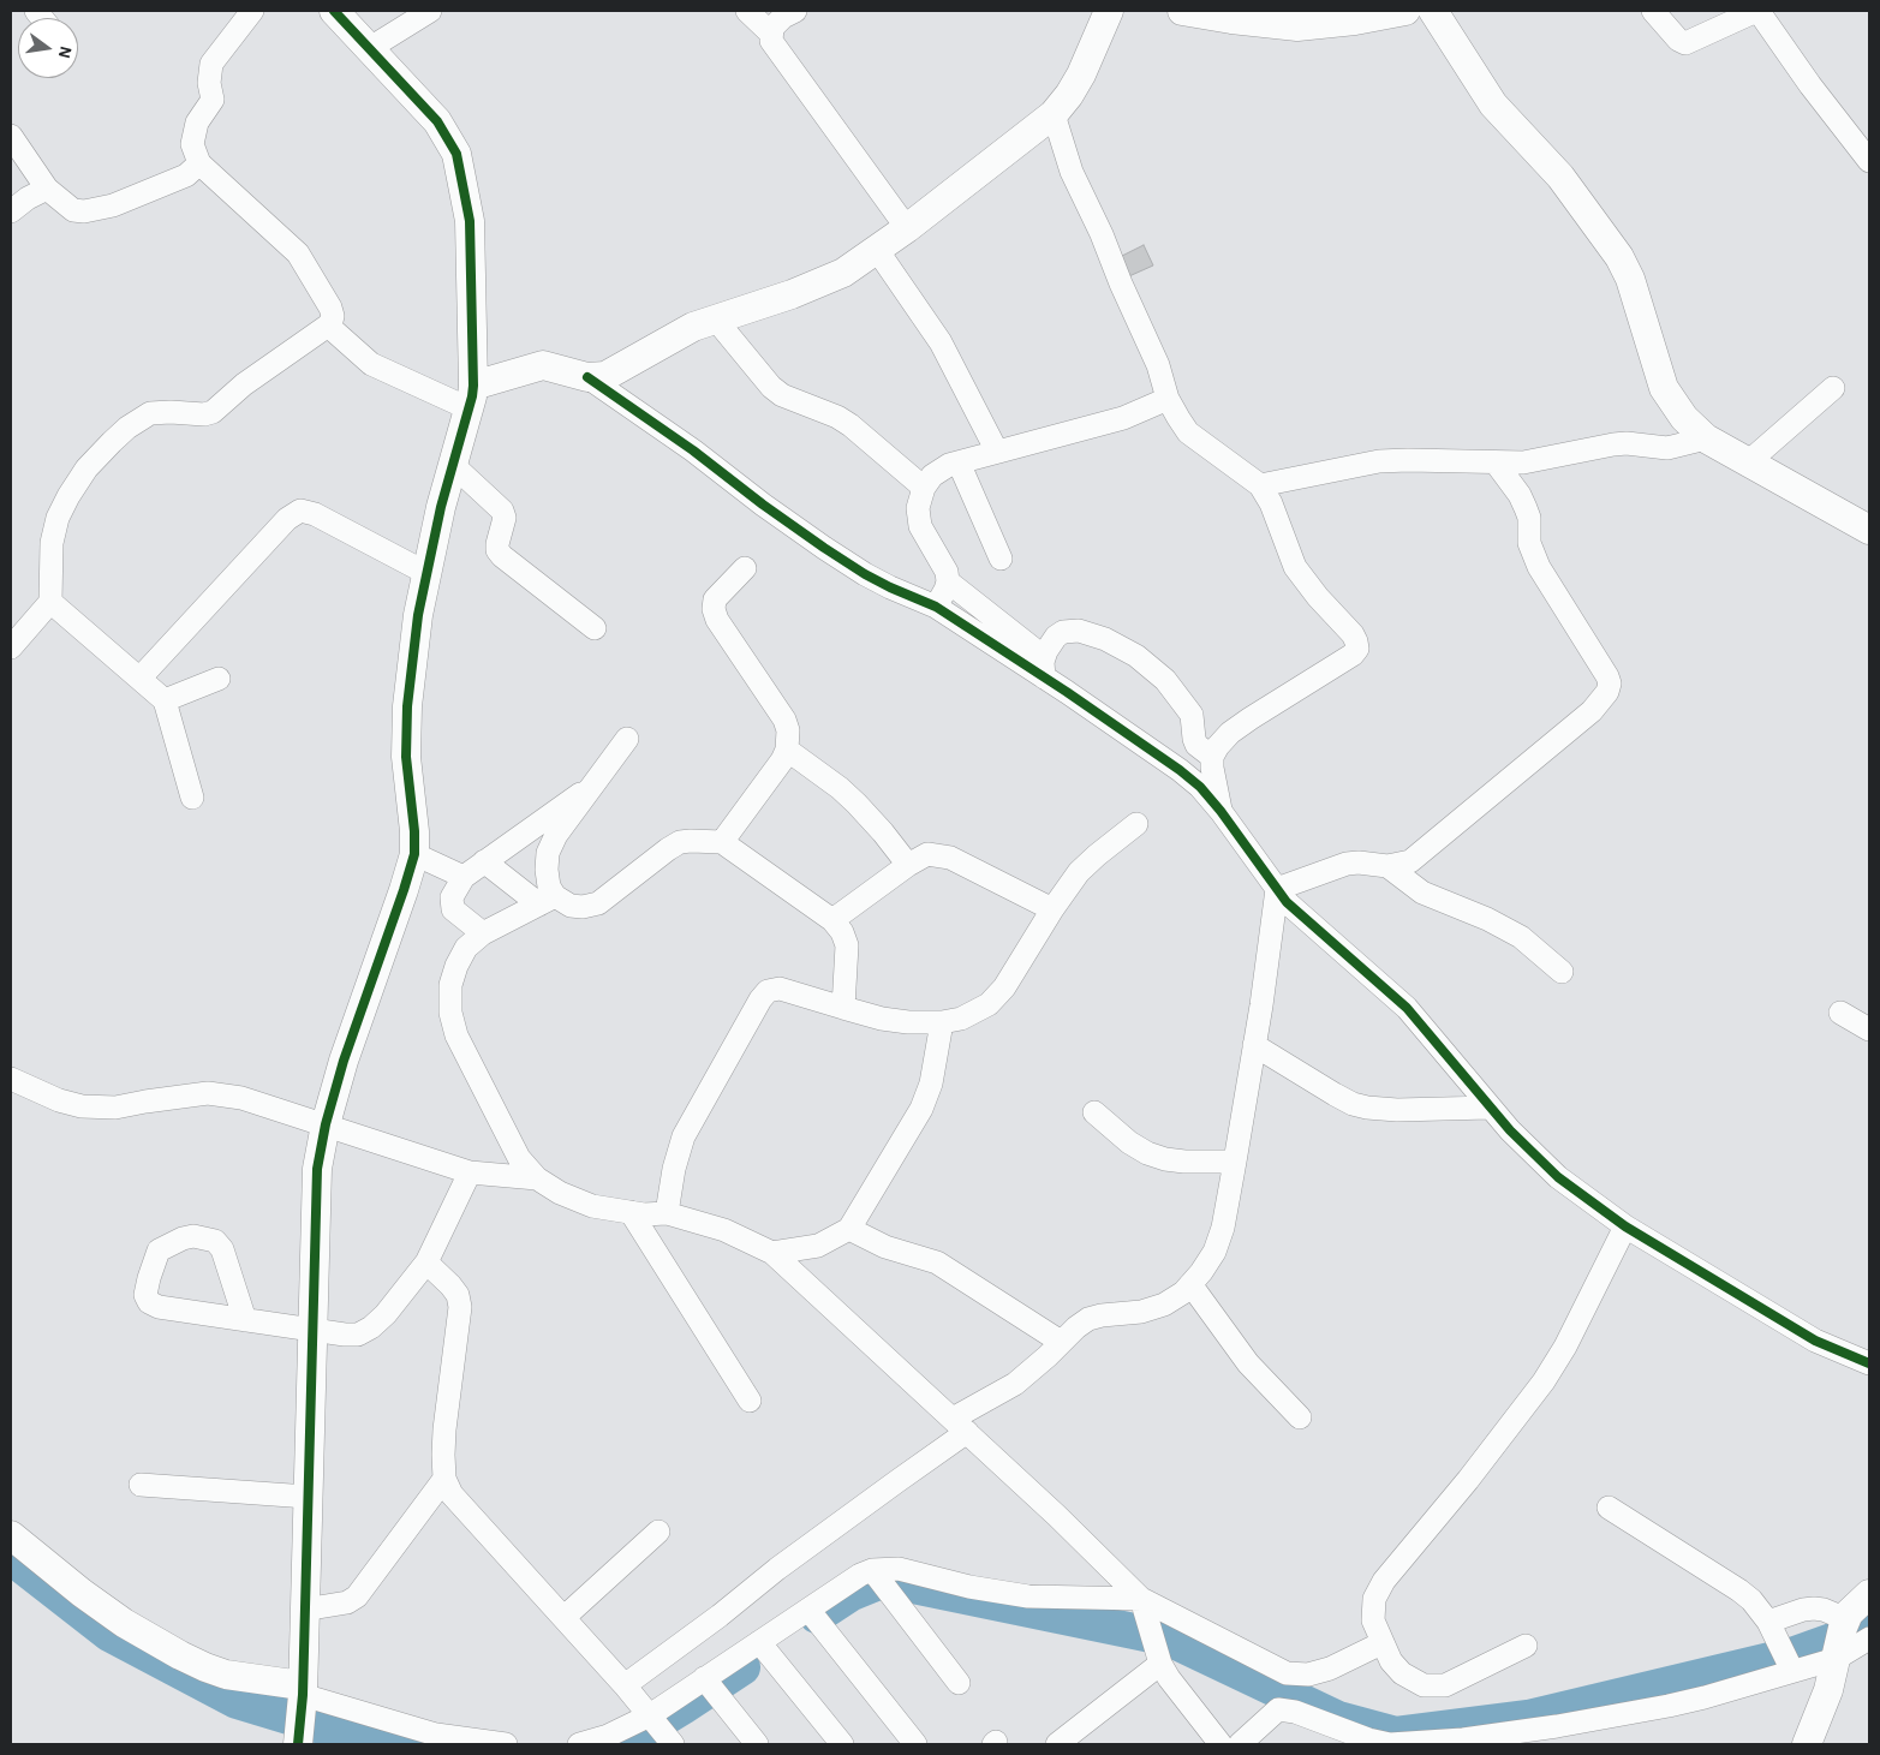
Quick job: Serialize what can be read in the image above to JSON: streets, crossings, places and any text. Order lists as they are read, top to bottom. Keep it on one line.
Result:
{"north":"right"}
